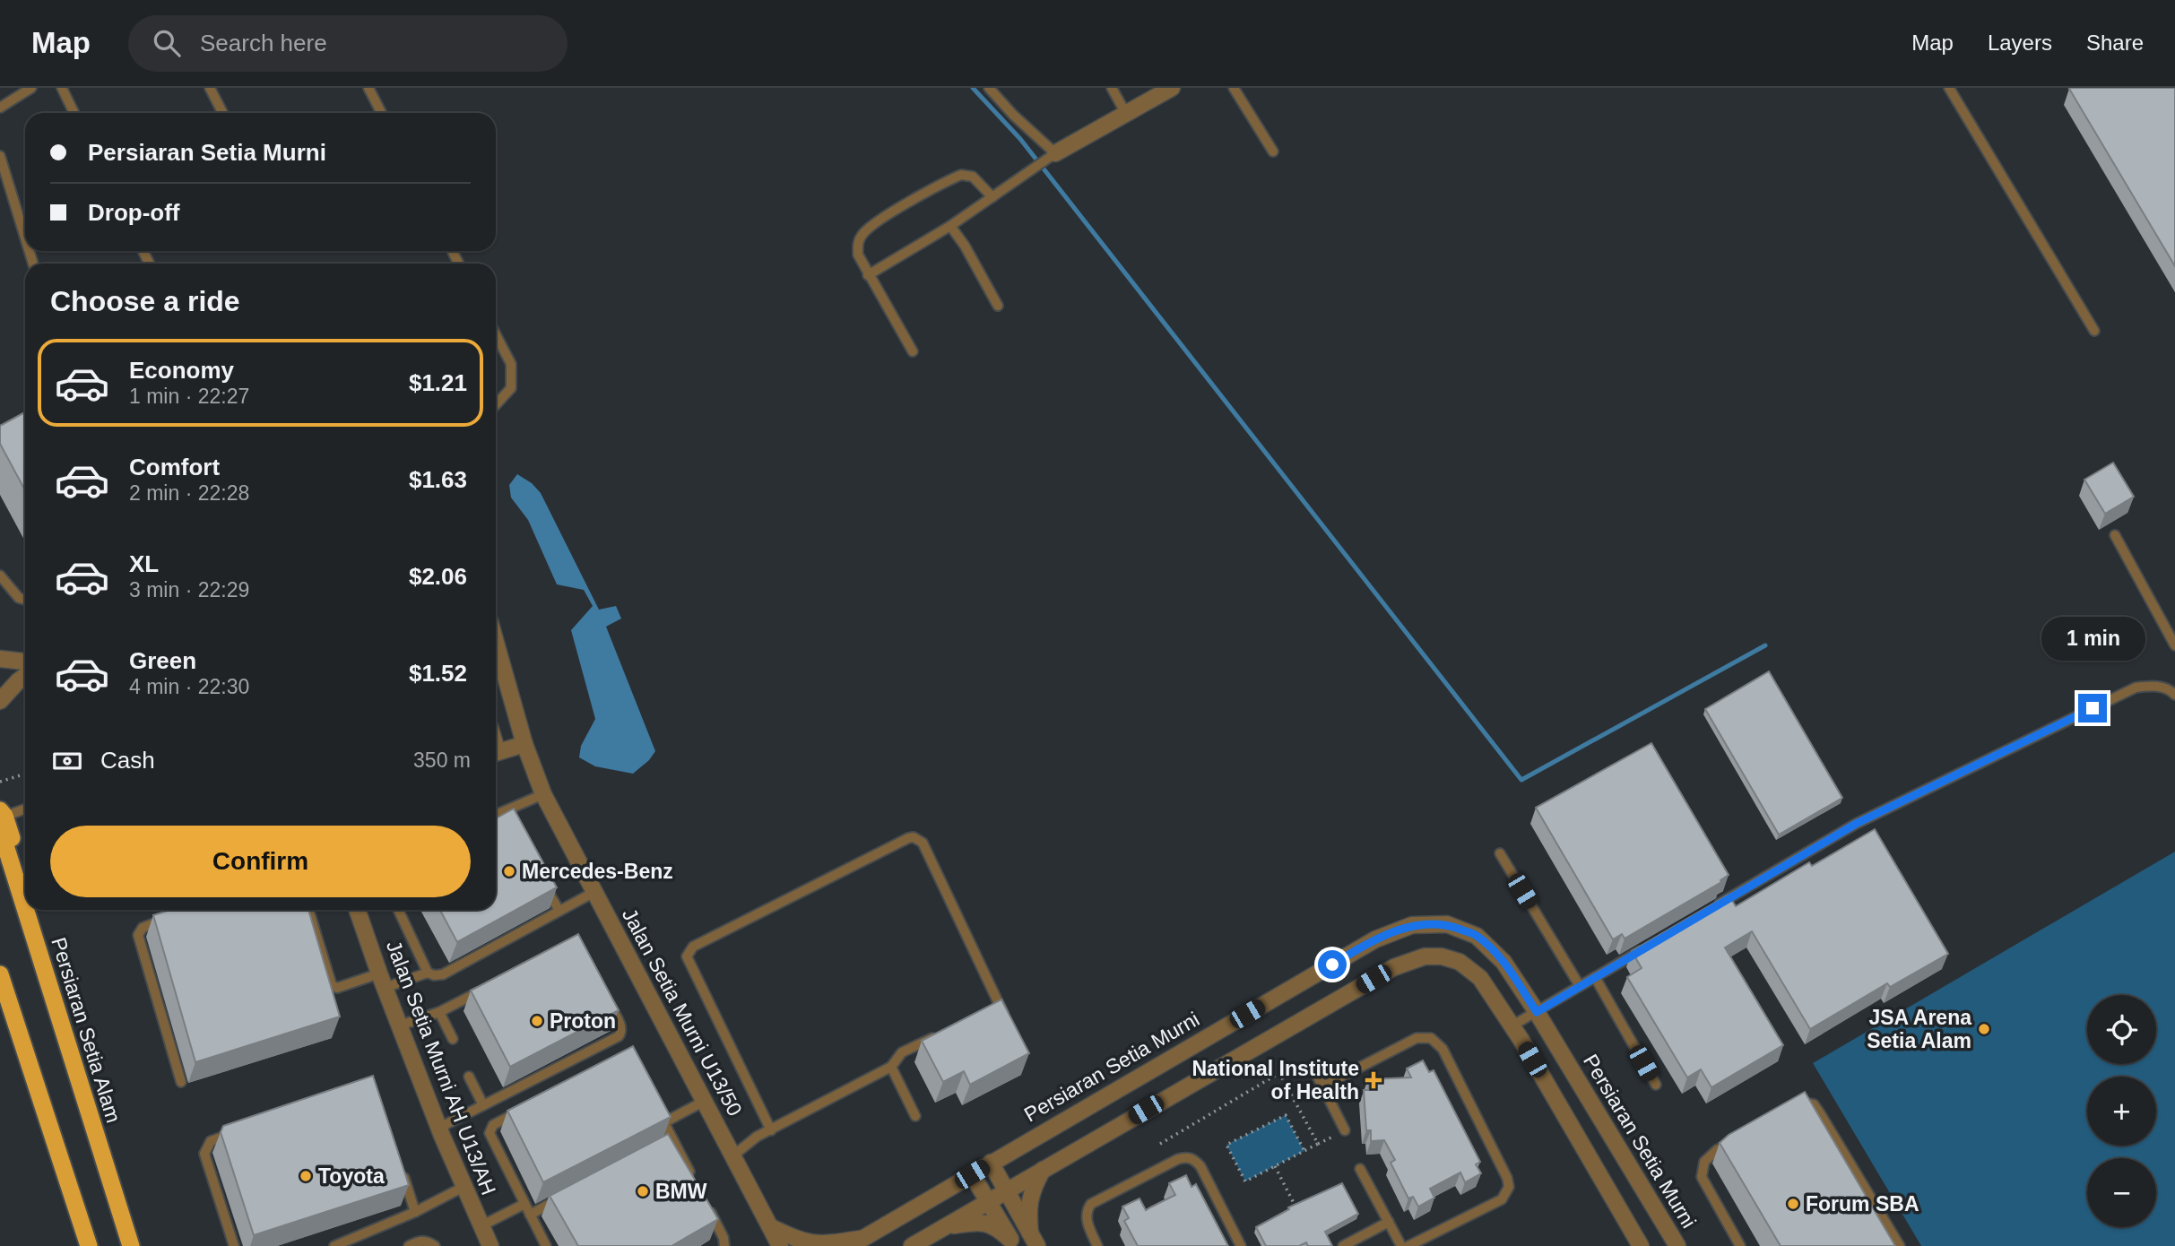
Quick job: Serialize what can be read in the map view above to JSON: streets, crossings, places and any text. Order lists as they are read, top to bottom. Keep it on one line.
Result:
{"streets":{"highway":["Persiaran Setia Alam"],"street":["Jalan Setia Murni U13/50","Persiaran Setia Murni","Jalan Setia Murni AH U13/AH"]},"crossings":[["Jalan Setia Murni U13/50","Persiaran Setia Murni"]],"places":{"other":["Mercedes-Benz","Proton","JSA Arena Setia Alam","Toyota","BMW","Forum SBA"],"health":["National Institute of Health"]},"page":{"header":"Map","search":"Search here","nav":["Map","Layers","Share"],"banner":["Persiaran Setia Murni","Drop-off"],"heading":"Choose a ride","list":[{"name":"Economy","note":"1 min · 22:27","value":"$1.21"},{"name":"Comfort","note":"2 min · 22:28","value":"$1.63"},{"name":"XL","note":"3 min · 22:29","value":"$2.06"},{"name":"Green","note":"4 min · 22:30","value":"$1.52"}],"bubble":"1 min","pay":["Cash","350 m"],"buttons":"Confirm","map_buttons":["+","−"]}}
